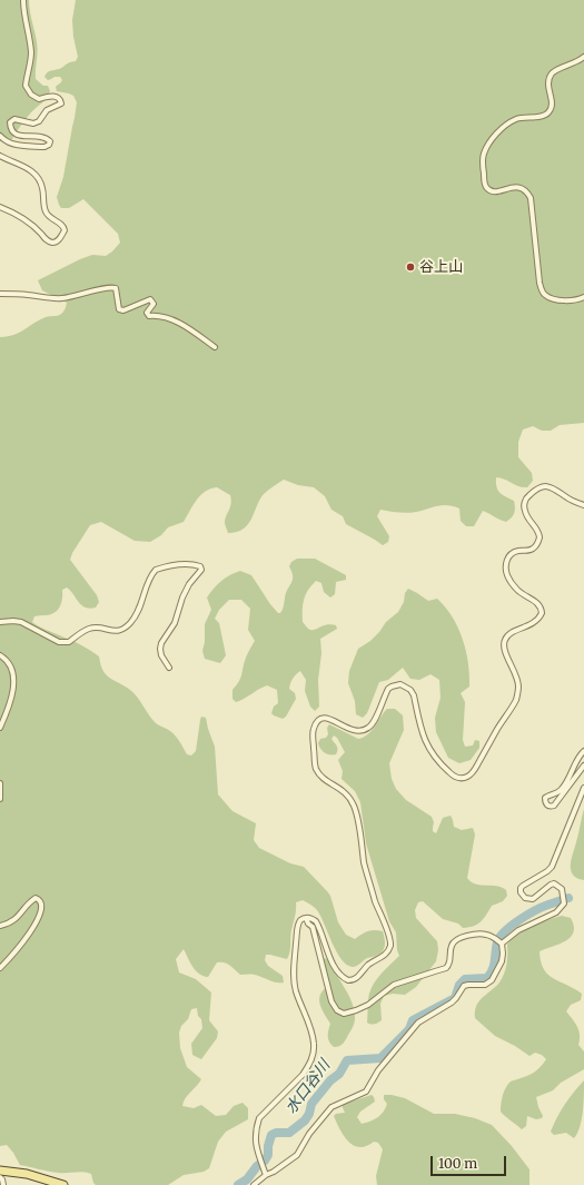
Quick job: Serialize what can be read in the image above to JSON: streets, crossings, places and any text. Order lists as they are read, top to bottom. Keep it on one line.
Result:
{"water":["水口谷川"],"places":["谷上山"],"scale_bar":"100 m"}
